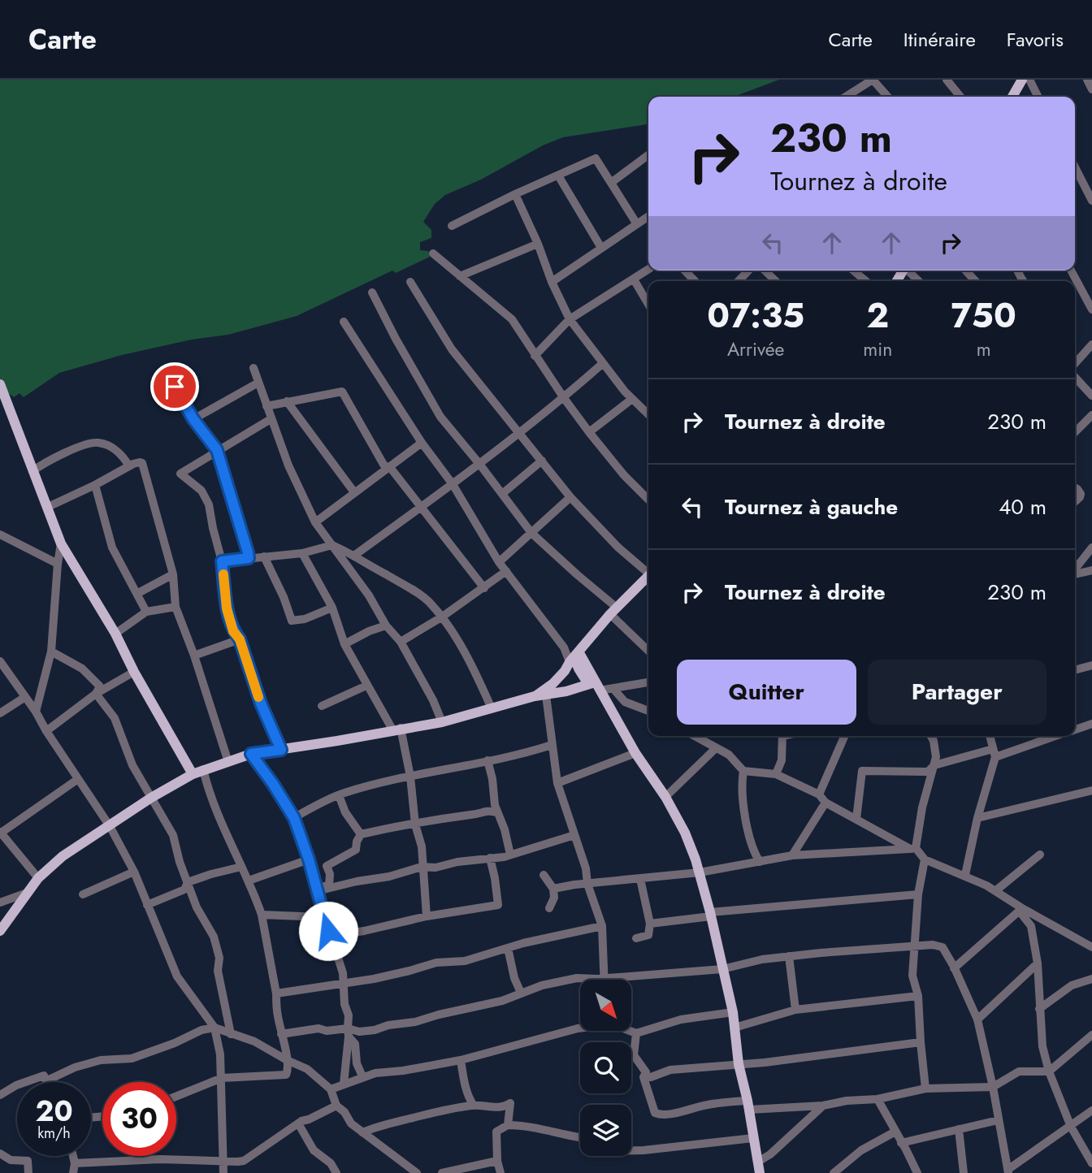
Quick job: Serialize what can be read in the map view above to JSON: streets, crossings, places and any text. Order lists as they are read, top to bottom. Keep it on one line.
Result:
{"north":"bottom right","page":{"header":"Carte","nav":["Carte","Itinéraire","Favoris"],"turn":["230 m","Tournez à droite"],"eta":["07:35","Arrivée","2","min","750","m"],"list":[{"name":"Tournez à droite","value":"230 m"},{"name":"Tournez à gauche","value":"40 m"},{"name":"Tournez à droite","value":"230 m"}],"buttons":["Quitter","Partager"],"speed":"20 km/h","limit":"30"}}
